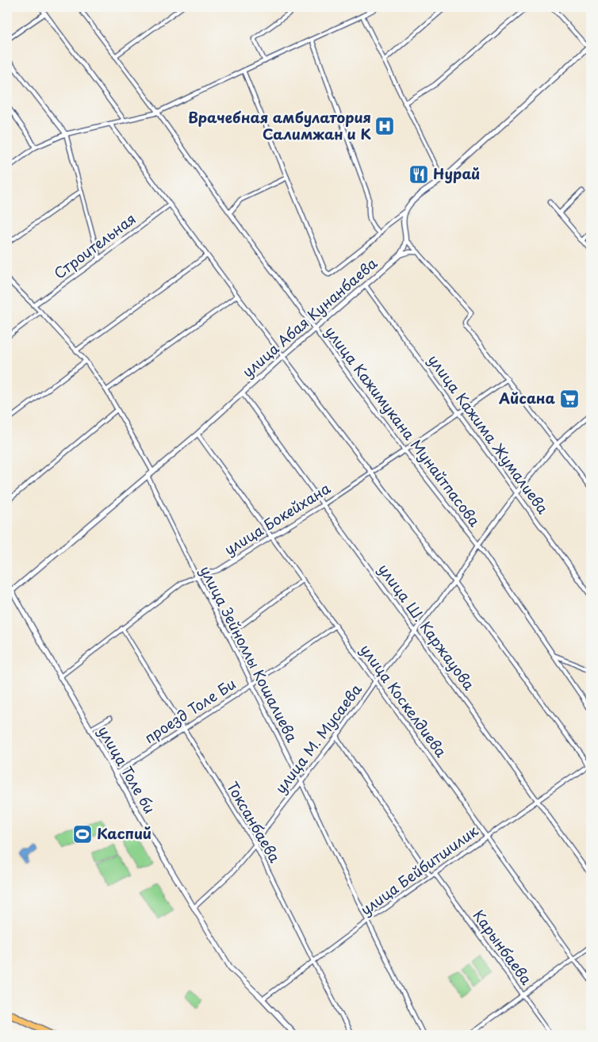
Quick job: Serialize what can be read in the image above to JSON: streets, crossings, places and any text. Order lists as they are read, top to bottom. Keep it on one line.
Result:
{"streets":{"street":["Строительная","улица Абая Кунанбаева","улица Кажимукана Мунайтпасова","улица Кажима Жумалиева","улица Бокейхана","улица Ш. Каржауова","улица Зейноллы Кошалиева","улица Коскелдиева","проезд Толе Би","улица М. Мусаева","улица Толе би","Токсанбаева","улица Бейбитшилик","Карынбаева"]},"crossings":[["улица Абая Кунанбаева","улица Кажимукана Мунайтпасова"],["улица Абая Кунанбаева","улица Кажима Жумалиева"],["улица Абая Кунанбаева","улица Ш. Каржауова"],["улица Абая Кунанбаева","улица Зейноллы Кошалиева"],["улица Абая Кунанбаева","улица Коскелдиева"],["улица Абая Кунанбаева","улица Толе би"],["улица Кажимукана Мунайтпасова","улица Бокейхана"],["улица Кажимукана Мунайтпасова","улица М. Мусаева"],["улица Кажима Жумалиева","улица Бокейхана"],["улица Кажима Жумалиева","улица М. Мусаева"],["улица Бокейхана","улица Ш. Каржауова"],["улица Бокейхана","улица Зейноллы Кошалиева"],["улица Бокейхана","улица Коскелдиева"],["улица Бокейхана","улица Толе би"],["улица Бокейхана","Токсанбаева"],["улица Ш. Каржауова","улица М. Мусаева"],["улица Ш. Каржауова","улица Бейбитшилик"],["улица Зейноллы Кошалиева","проезд Толе Би"],["улица Зейноллы Кошалиева","улица М. Мусаева"],["улица Зейноллы Кошалиева","улица Бейбитшилик"],["улица Коскелдиева","проезд Толе Би"],["улица Коскелдиева","улица М. Мусаева"],["улица Коскелдиева","улица Бейбитшилик"],["проезд Толе Би","улица Толе би"],["проезд Толе Би","Токсанбаева"],["улица М. Мусаева","улица Толе би"],["улица М. Мусаева","Токсанбаева"],["улица Толе би","улица Бейбитшилик"],["Токсанбаева","улица Бейбитшилик"],["улица Бейбитшилик","Карынбаева"]],"places":{"hospital":["Врачебная амбулатория Салимжан и К"],"restaurant":["Нурай"],"supermarket":["Айсана"],"sports":["Каспий"]}}
